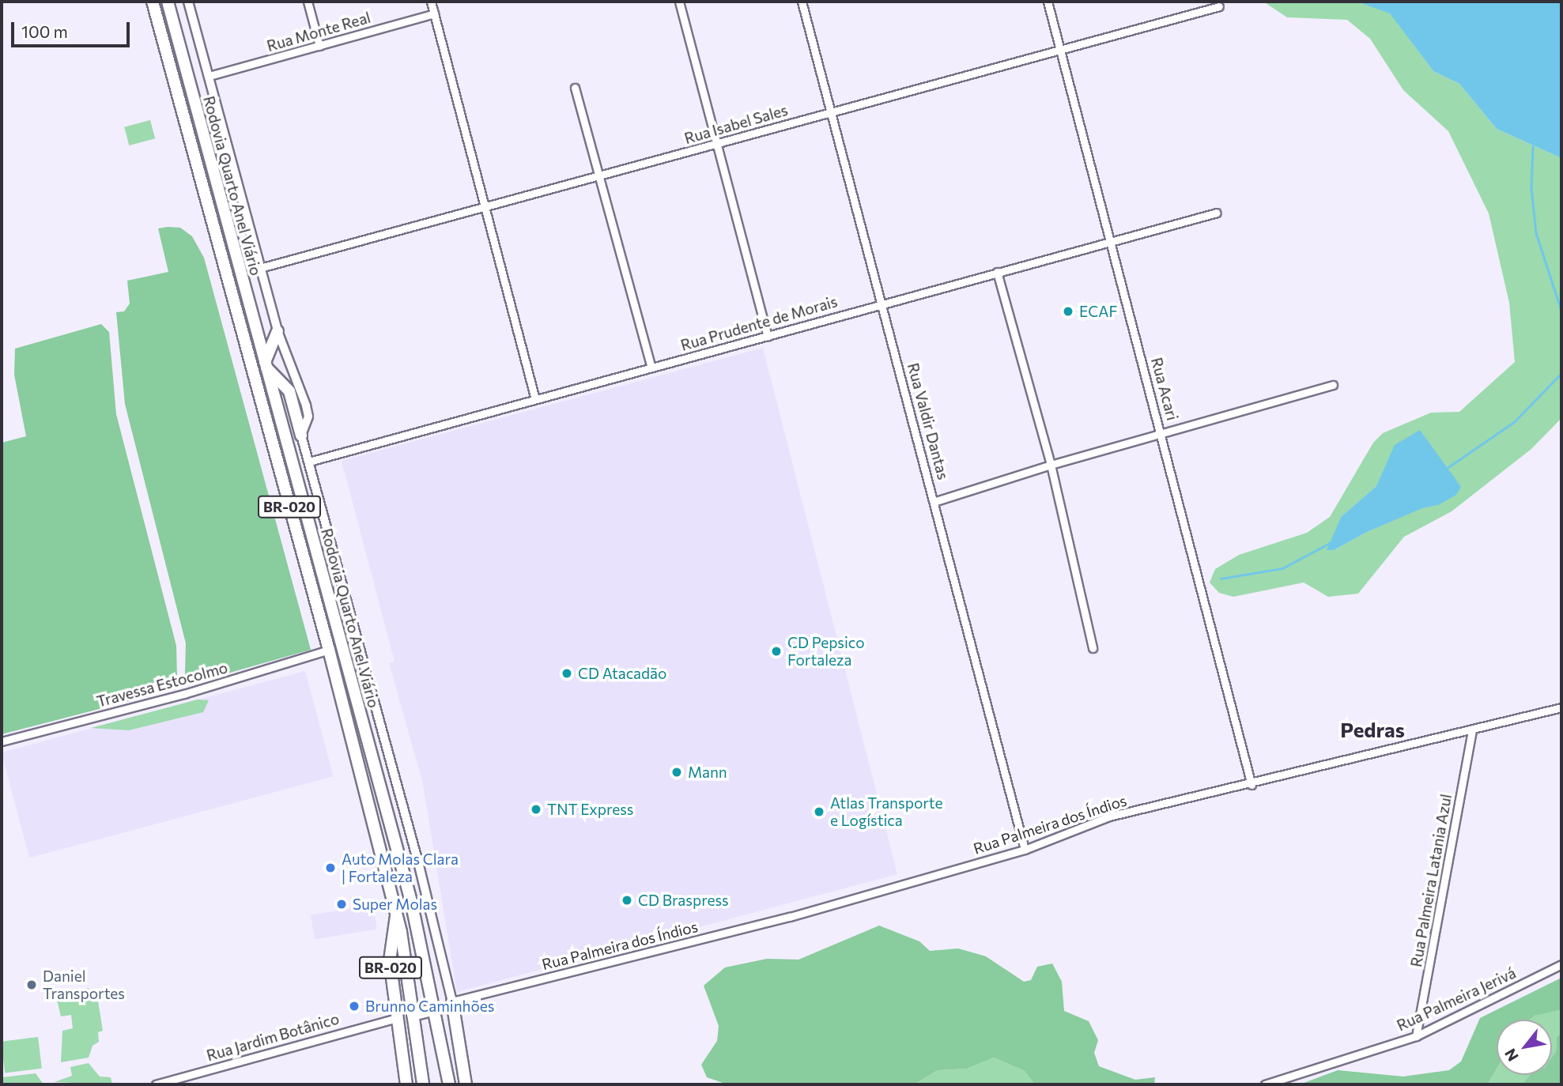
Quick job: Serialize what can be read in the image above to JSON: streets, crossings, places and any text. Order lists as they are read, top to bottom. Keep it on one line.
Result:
{"streets":{"main road":["Rodovia Quarto Anel Viário","BR-020"],"street":["Rua Monte Real","Rua Isabel Sales","Rua Prudente de Morais","Rua Acari","Rua Valdir Dantas","Travessa Estocolmo","Rua Palmeira dos Índios","Rua Palmeira Latania Azul","Rua Palmeira Jerivá","Rua Jardim Botânico"]},"crossings":[["Rua Isabel Sales","Rua Acari"],["Rua Isabel Sales","Rua Valdir Dantas"],["Rodovia Quarto Anel Viário","BR-020"],["Rodovia Quarto Anel Viário","Travessa Estocolmo"],["Rua Prudente de Morais","Rua Acari"],["Rua Prudente de Morais","Rua Valdir Dantas"],["Rua Acari","Rua Palmeira dos Índios"],["Rua Valdir Dantas","Rua Palmeira dos Índios"],["BR-020","Rua Jardim Botânico"],["Rua Palmeira dos Índios","Rua Palmeira Latania Azul"],["Rua Palmeira Latania Azul","Rua Palmeira Jerivá"]],"districts":["Pedras"],"places":["ECAF","CD Pepsico Fortaleza","CD Atacadão","Mann","TNT Express","Atlas Transporte e Logística","Auto Molas Clara | Fortaleza","CD Braspress","Super Molas","Daniel Transportes","Brunno Caminhões"],"scale_bar":"100 m","north":"bottom left"}
